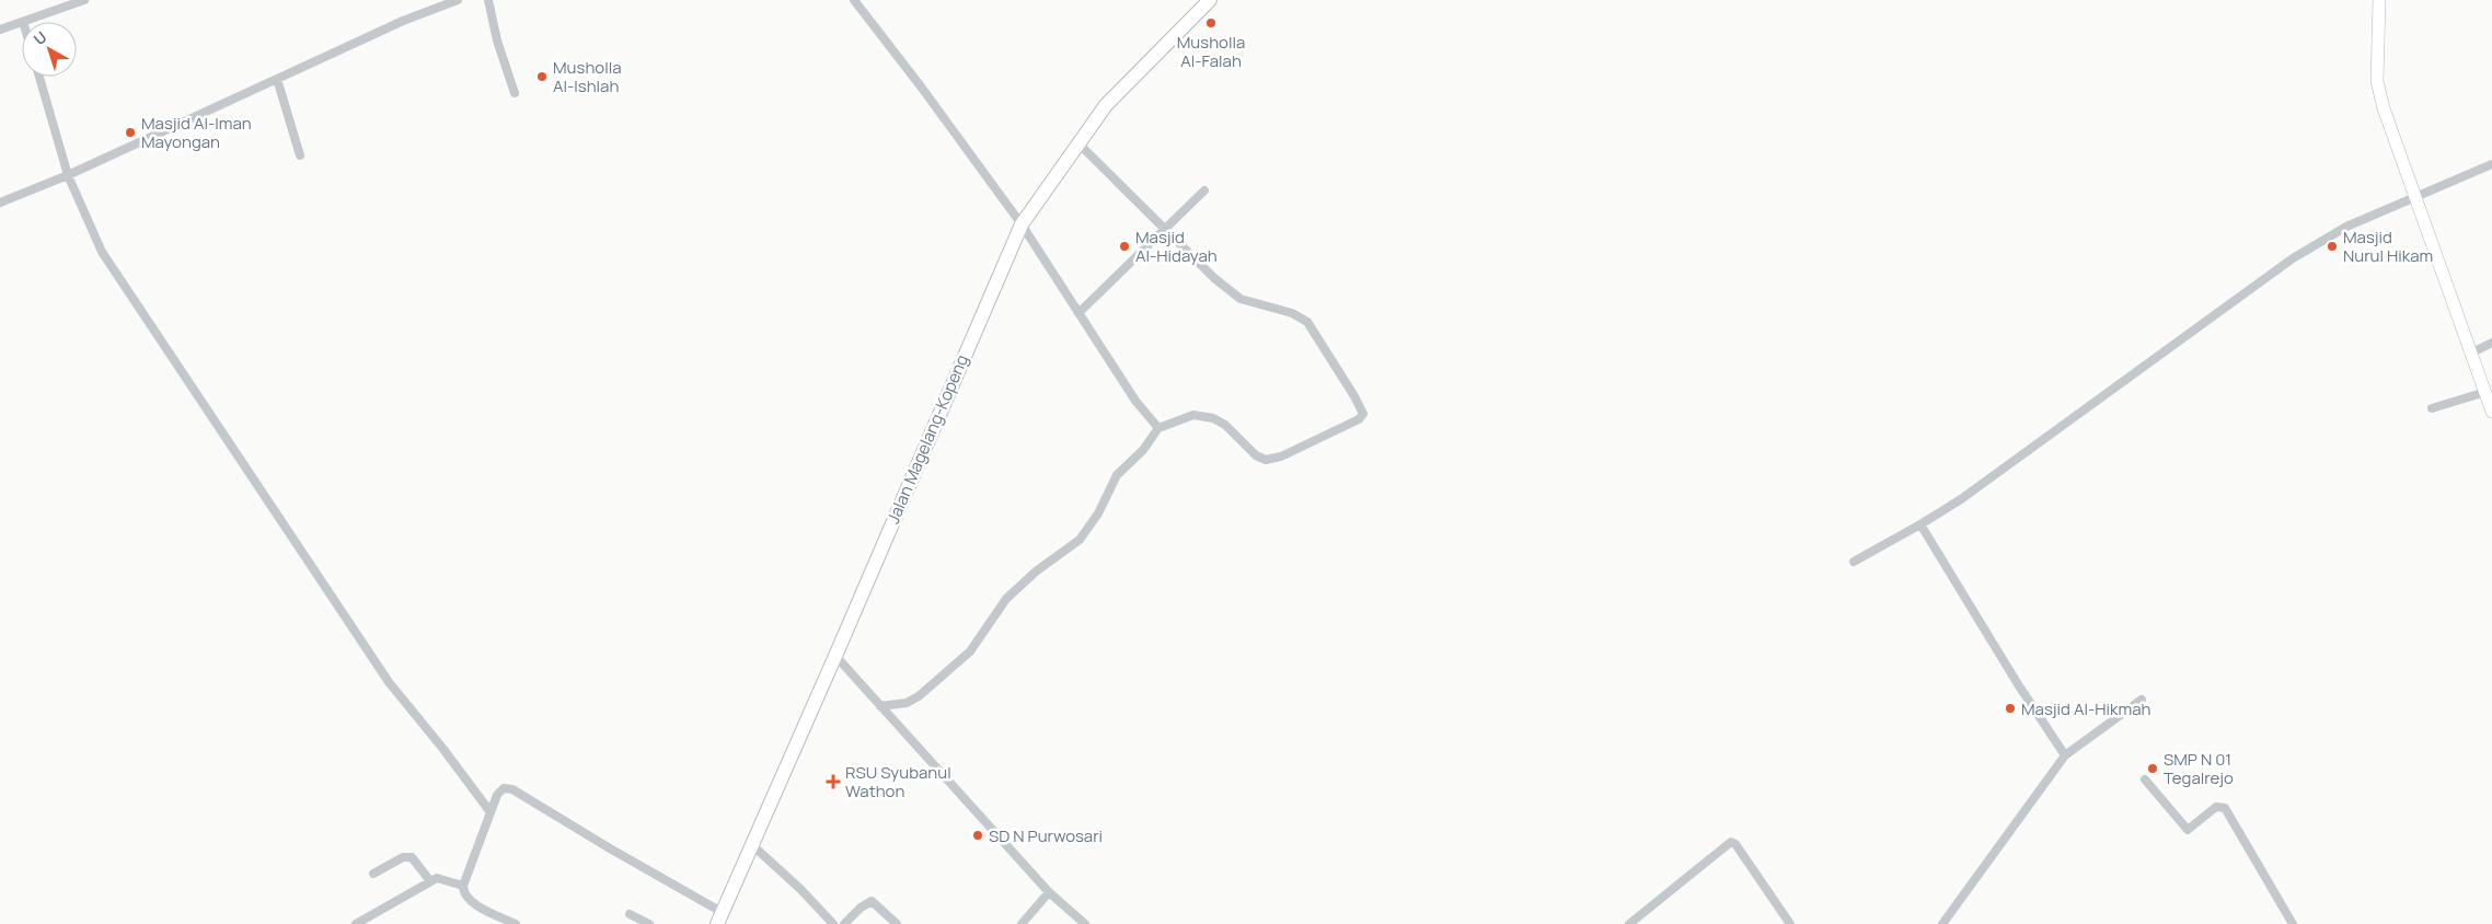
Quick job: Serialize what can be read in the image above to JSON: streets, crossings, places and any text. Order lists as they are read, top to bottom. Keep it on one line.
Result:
{"streets":{"main road":["Jalan Magelang-Kopeng"]},"places":{"other":["Musholla Al-Falah","Musholla Al-Ishlah","Masjid Al-Iman Mayongan","Masjid Al-Hidayah","Masjid Nurul Hikam","Masjid Al-Hikmah","SMP N 01 Tegalrejo","SD N Purwosari"],"health":["RSU Syubanul Wathon"]},"north":"top left"}
